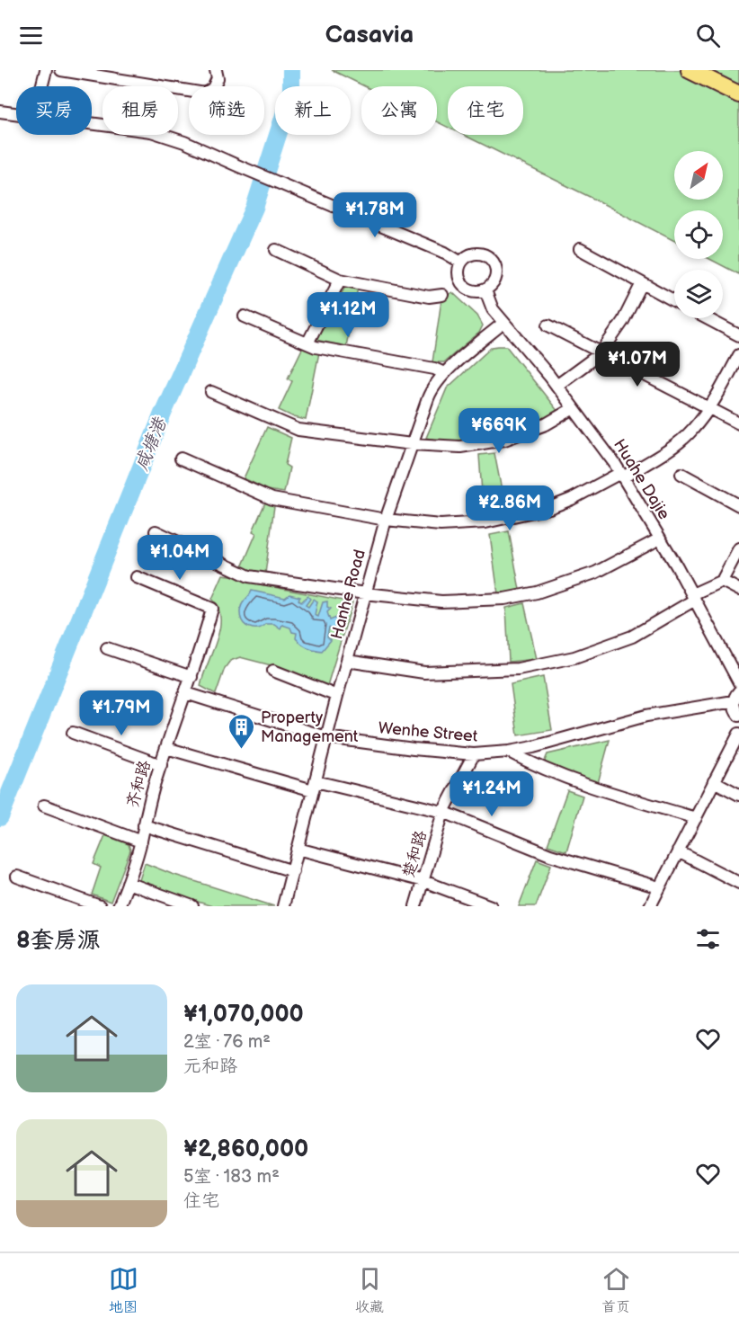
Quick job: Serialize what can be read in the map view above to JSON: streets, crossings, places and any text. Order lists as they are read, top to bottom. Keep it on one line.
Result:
{"streets":{"street":["Huahe Dajie","Hanhe Road","Wenhe Street","齐和路","楚和路"]},"crossings":[["Huahe Dajie","Hanhe Road"],["Hanhe Road","Wenhe Street"],["Wenhe Street","齐和路"],["Wenhe Street","楚和路"]],"water":["咸塘港"],"places":{"building":["Property Management"]},"north":"top right","page":{"header":"Casavia","chip":["买房","租房","筛选","新上","公寓","住宅"],"price":["¥1.78M","¥1.12M","¥1.07M","¥669K","¥2.86M","¥1.04M","¥1.79M","¥1.24M"],"heading":"8套房源","list":[{"name":"¥1,070,000","note":"2室 · 76 m² · 元和路"},{"name":"¥2,860,000","note":"5室 · 183 m² · 住宅"}],"tabs":["地图","收藏","首页"]}}
